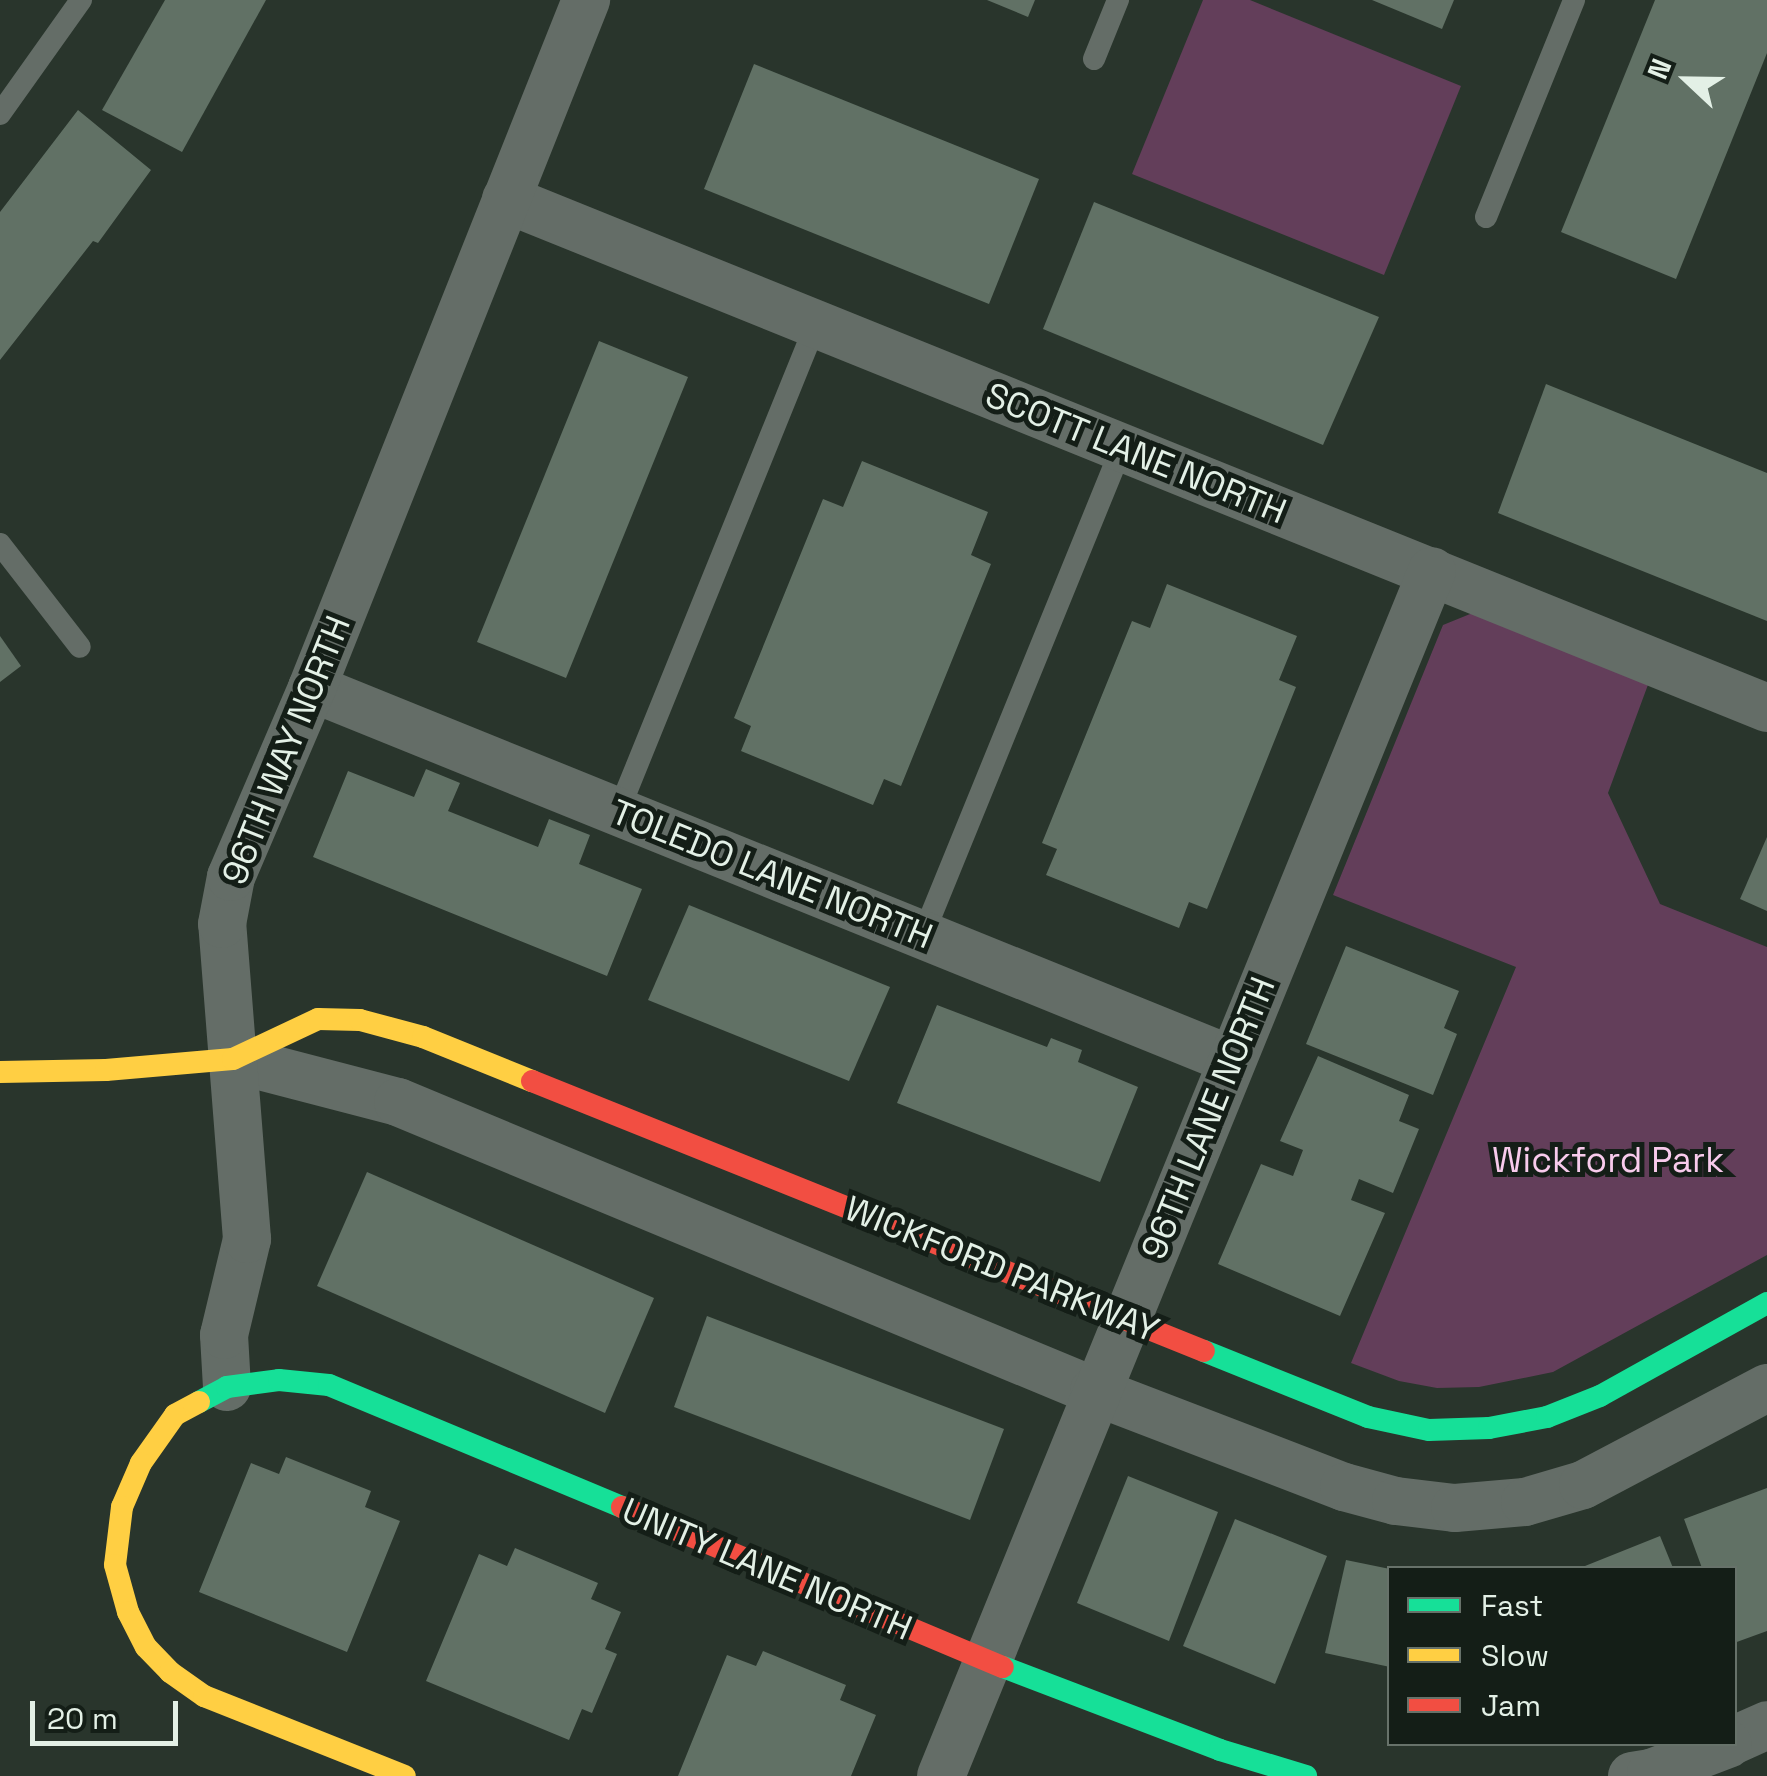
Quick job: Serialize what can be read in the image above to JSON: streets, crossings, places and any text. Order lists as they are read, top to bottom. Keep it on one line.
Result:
{"streets":{"street":["SCOTT LANE NORTH","96TH WAY NORTH","TOLEDO LANE NORTH","96TH LANE NORTH","WICKFORD PARKWAY","UNITY LANE NORTH"]},"crossings":[["SCOTT LANE NORTH","96TH WAY NORTH"],["SCOTT LANE NORTH","96TH LANE NORTH"],["96TH WAY NORTH","TOLEDO LANE NORTH"],["96TH WAY NORTH","WICKFORD PARKWAY"],["96TH WAY NORTH","UNITY LANE NORTH"],["TOLEDO LANE NORTH","96TH LANE NORTH"],["96TH LANE NORTH","WICKFORD PARKWAY"],["96TH LANE NORTH","UNITY LANE NORTH"]],"parks":["Wickford Park"],"legend":["Fast","Slow","Jam"],"scale_bar":"20 m","north":"left"}
